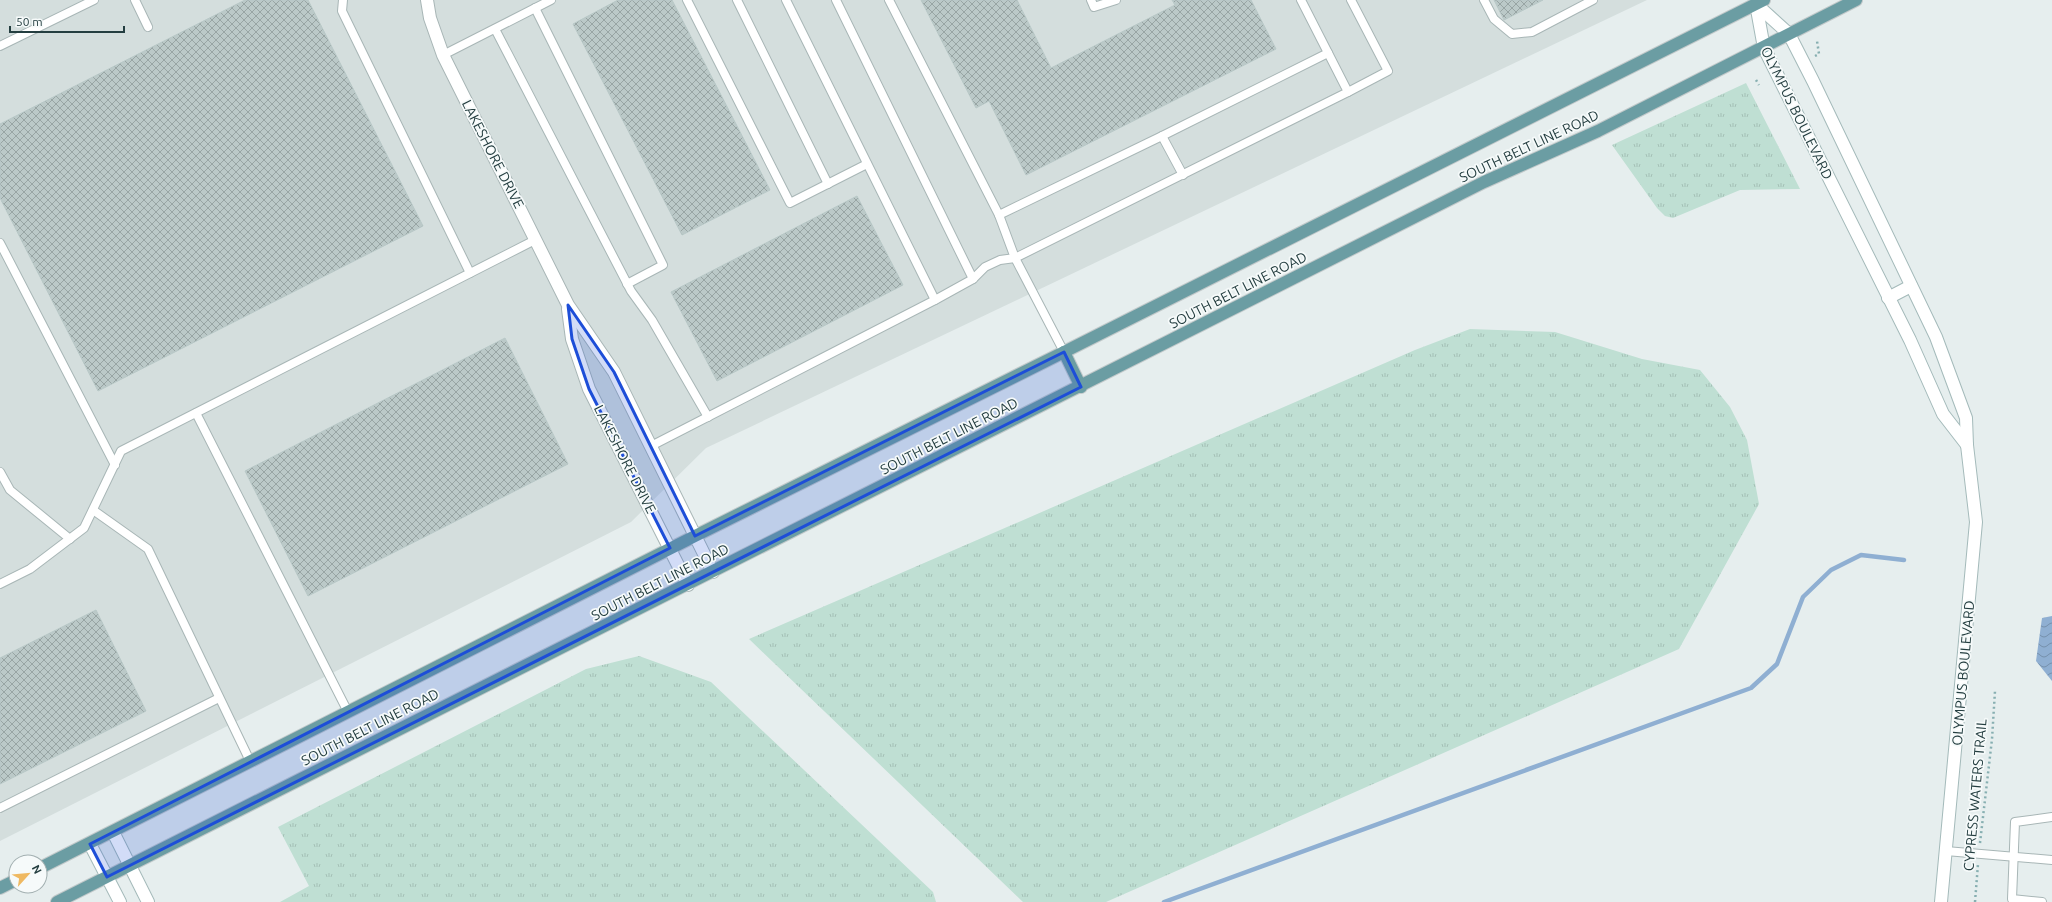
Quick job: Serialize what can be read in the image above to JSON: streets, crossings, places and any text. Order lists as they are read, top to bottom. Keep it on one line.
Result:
{"streets":{"main road":["SOUTH BELT LINE ROAD"],"street":["OLYMPUS BOULEVARD","LAKESHORE DRIVE"],"path":["CYPRESS WATERS TRAIL"]},"crossings":[["OLYMPUS BOULEVARD","SOUTH BELT LINE ROAD"],["SOUTH BELT LINE ROAD","LAKESHORE DRIVE"]],"scale_bar":"50 m","north":"top right"}
